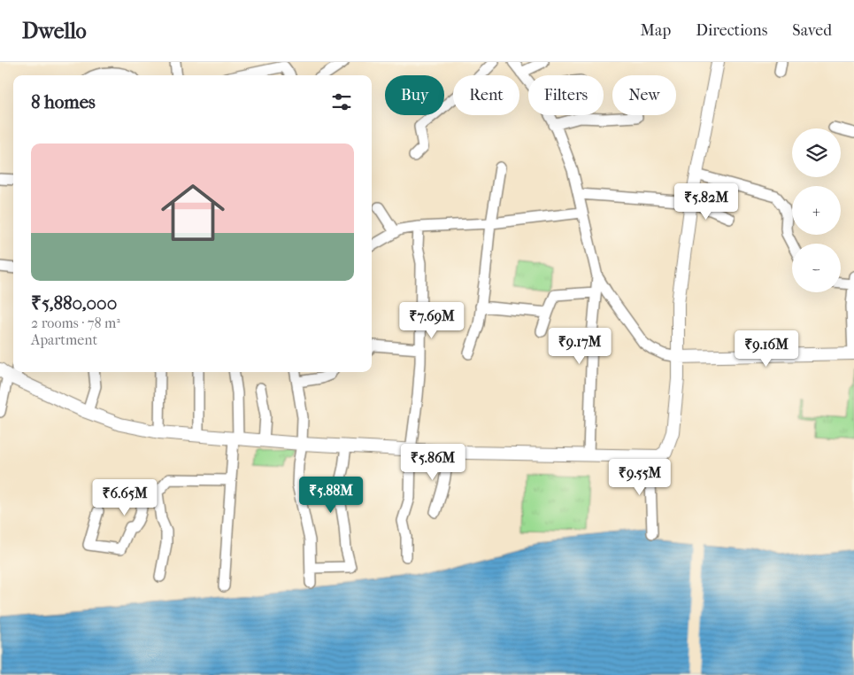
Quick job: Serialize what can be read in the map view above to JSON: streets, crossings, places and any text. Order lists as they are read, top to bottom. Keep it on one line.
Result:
{"page":{"header":"Dwello","nav":["Map","Directions","Saved"],"chip":["Buy","Rent","Filters","New"],"heading":"8 homes","map_buttons":["+","−"],"list":[{"name":"₹5,880,000","note":"2 rooms · 78 m² · Apartment"}],"price":["₹5.82M","₹7.69M","₹9.17M","₹9.16M","₹5.86M","₹9.55M","₹5.88M","₹6.65M"]}}
